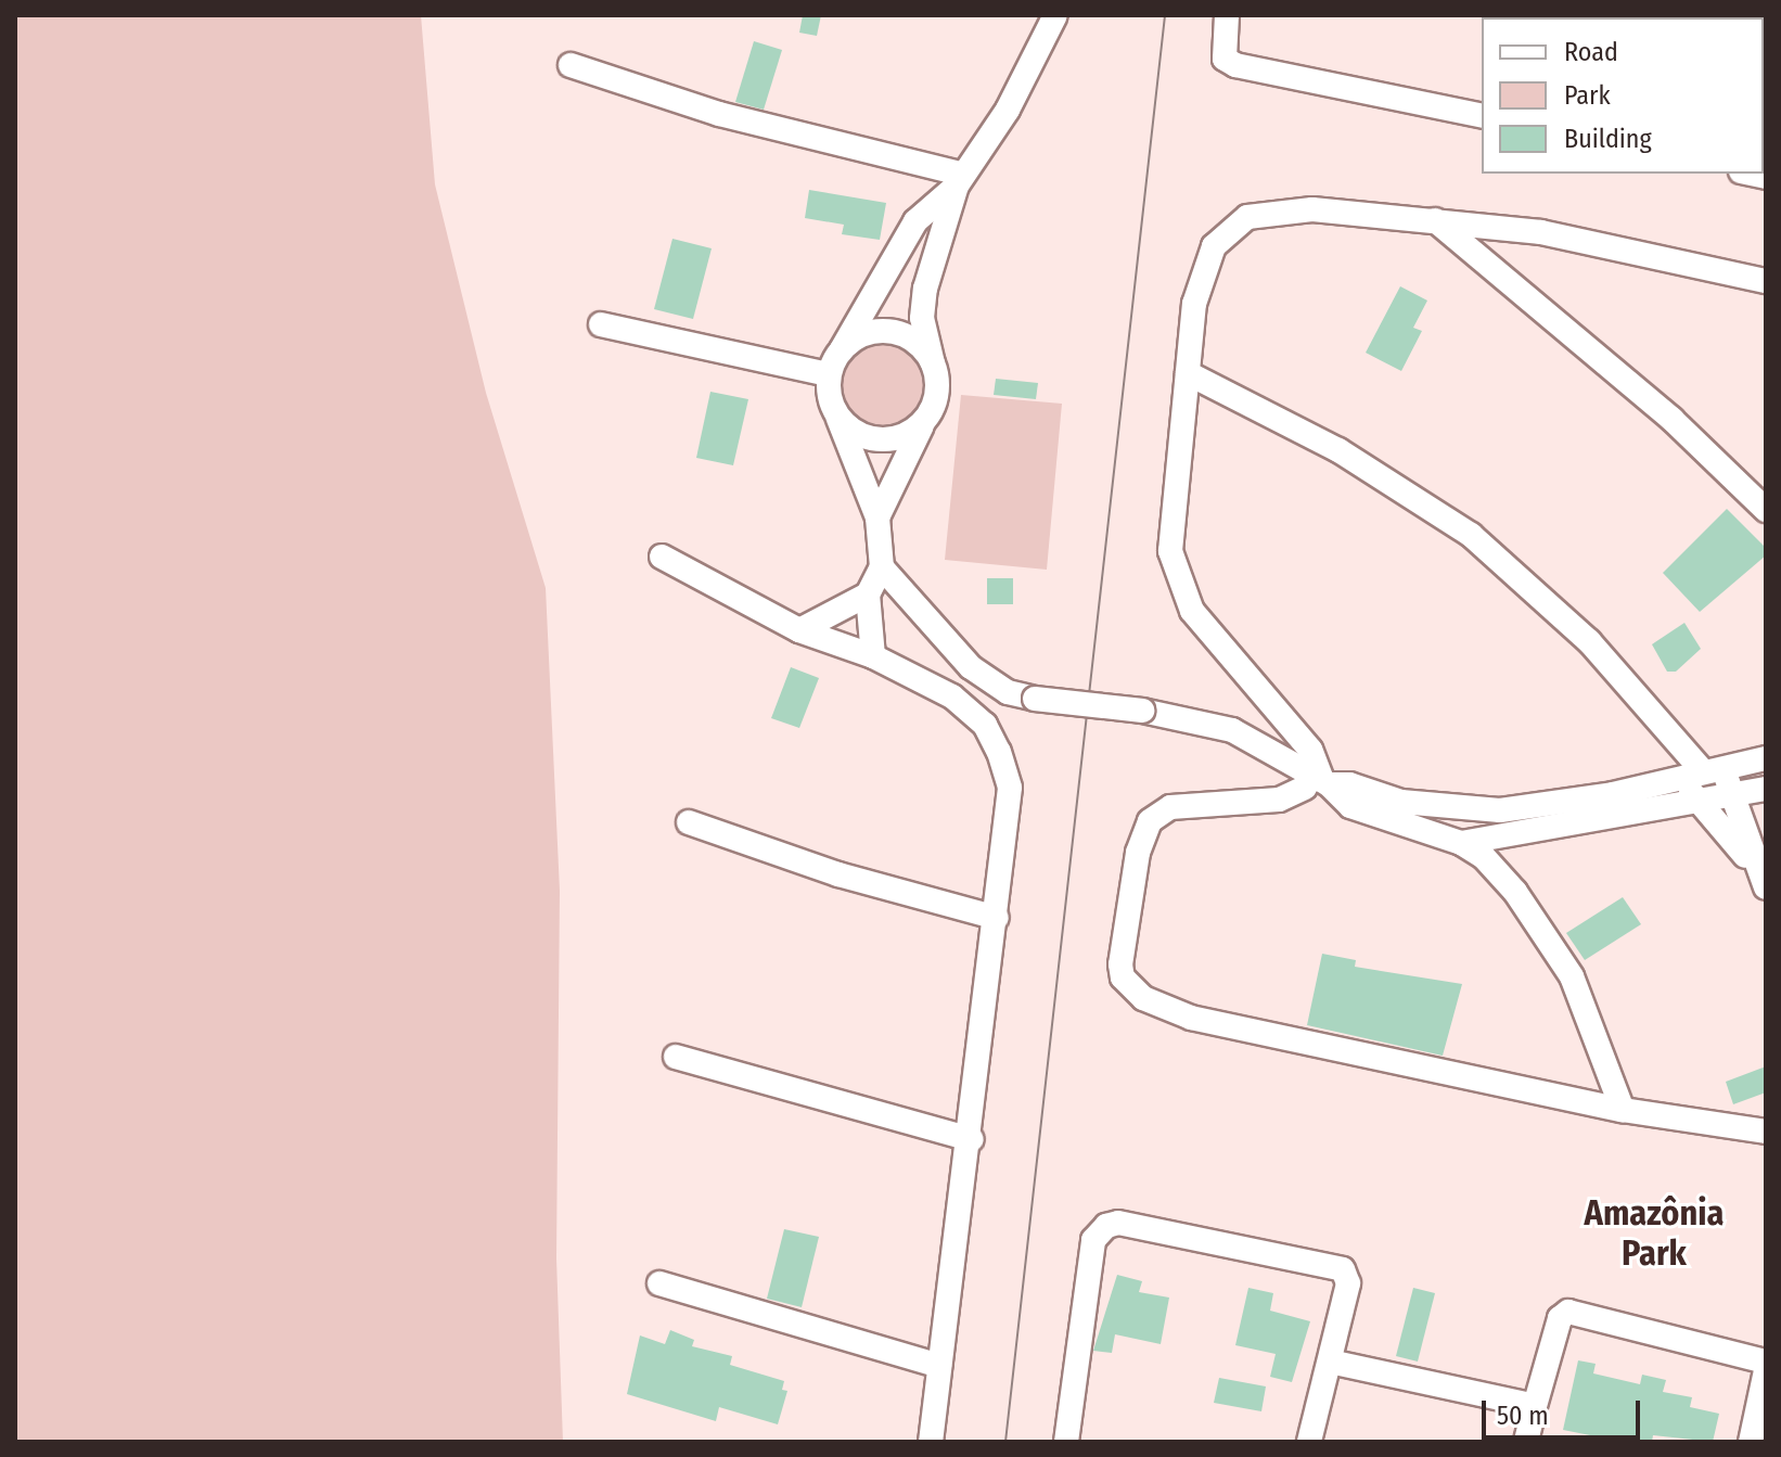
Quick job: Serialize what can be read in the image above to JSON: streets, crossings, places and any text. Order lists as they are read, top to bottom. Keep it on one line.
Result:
{"districts":["Amazônia Park"],"legend":["Road","Park","Building"],"scale_bar":"50 m"}
